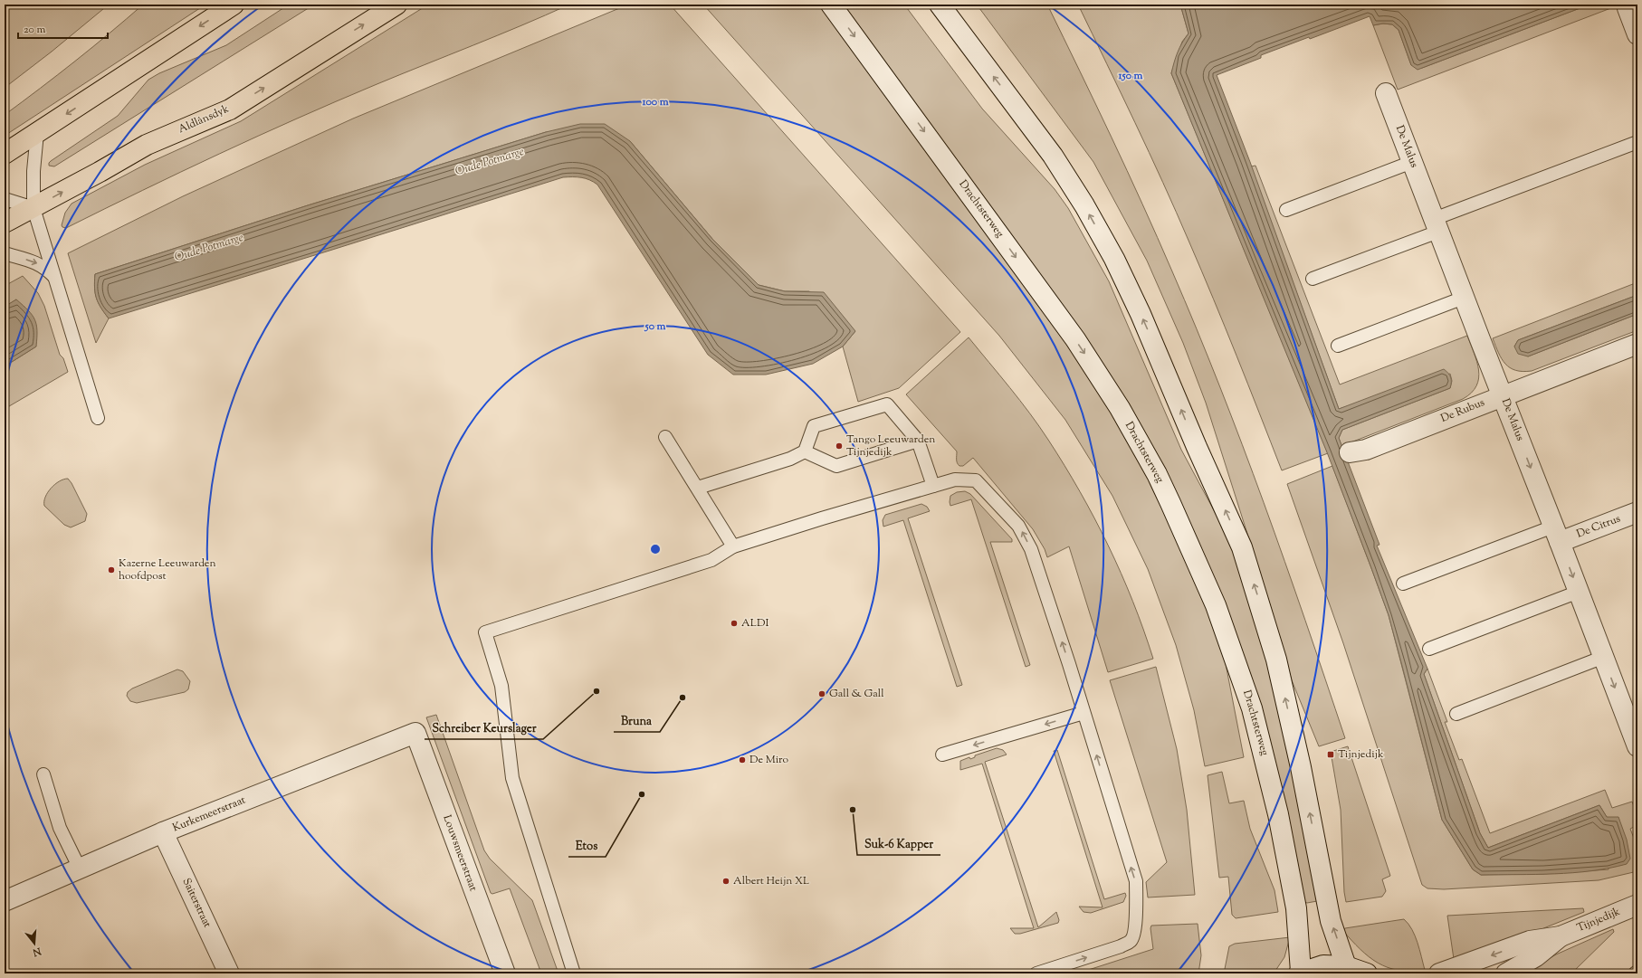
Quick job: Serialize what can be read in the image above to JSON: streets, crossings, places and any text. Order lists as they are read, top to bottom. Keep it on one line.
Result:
{"streets":{"main road":["Aldlânsdyk"],"street":["De Malus","Drachtsterweg","De Rubus","De Citrus","Kurkemeerstraat","Louwsmeerstraat","Saiterstraat","Tijnjedijk"]},"crossings":[["De Malus","De Rubus"],["De Malus","De Citrus"],["Kurkemeerstraat","Louwsmeerstraat"],["Kurkemeerstraat","Saiterstraat"]],"one_way":["De Malus"],"water":["Oude Potmarge"],"places":{"other":["Tango Leeuwarden Tijnjedijk","Kazerne Leeuwarden hoofdpost","ALDI","Schreiber Keurslager","Gall & Gall","Bruna","De Miro","Etos","Suk-6 Kapper","Albert Heijn XL"],"transit":["Tijnjedijk"]},"scale_bar":"20 m","north":"bottom","rings":["150 m","100 m","50 m"]}
